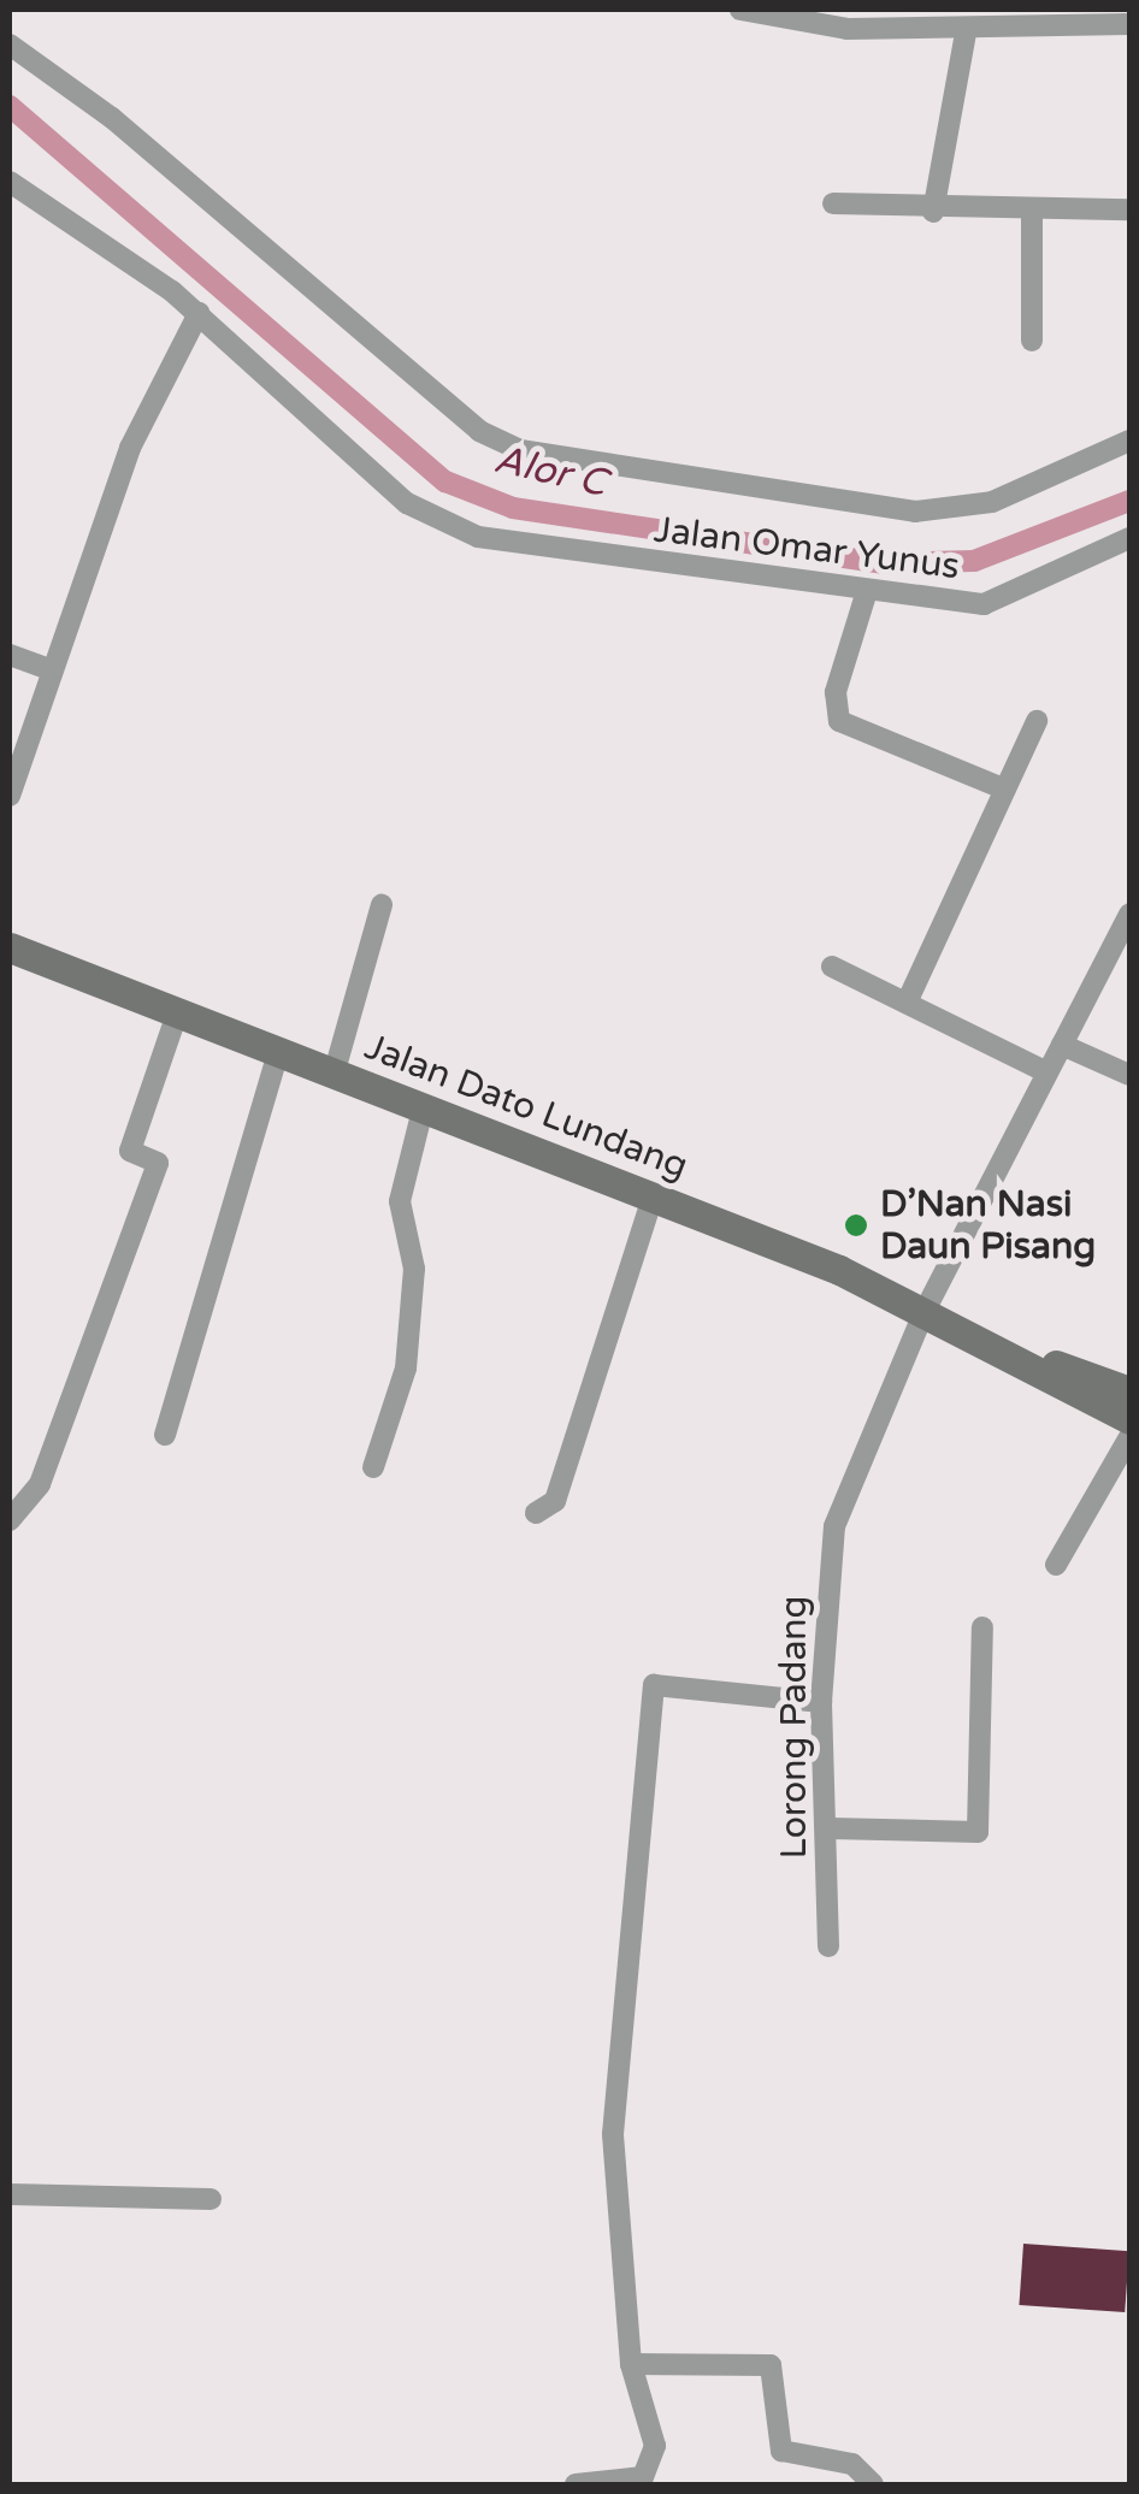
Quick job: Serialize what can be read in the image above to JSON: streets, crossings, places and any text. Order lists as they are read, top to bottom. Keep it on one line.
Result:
{"streets":{"main road":["Jalan Dato Lundang"],"street":["Jalan Omar Yunus","Lorong Padang"]},"crossings":[["Jalan Dato Lundang","Lorong Padang"]],"water":["Alor C"],"places":["D’Nan Nasi Daun Pisang"]}
